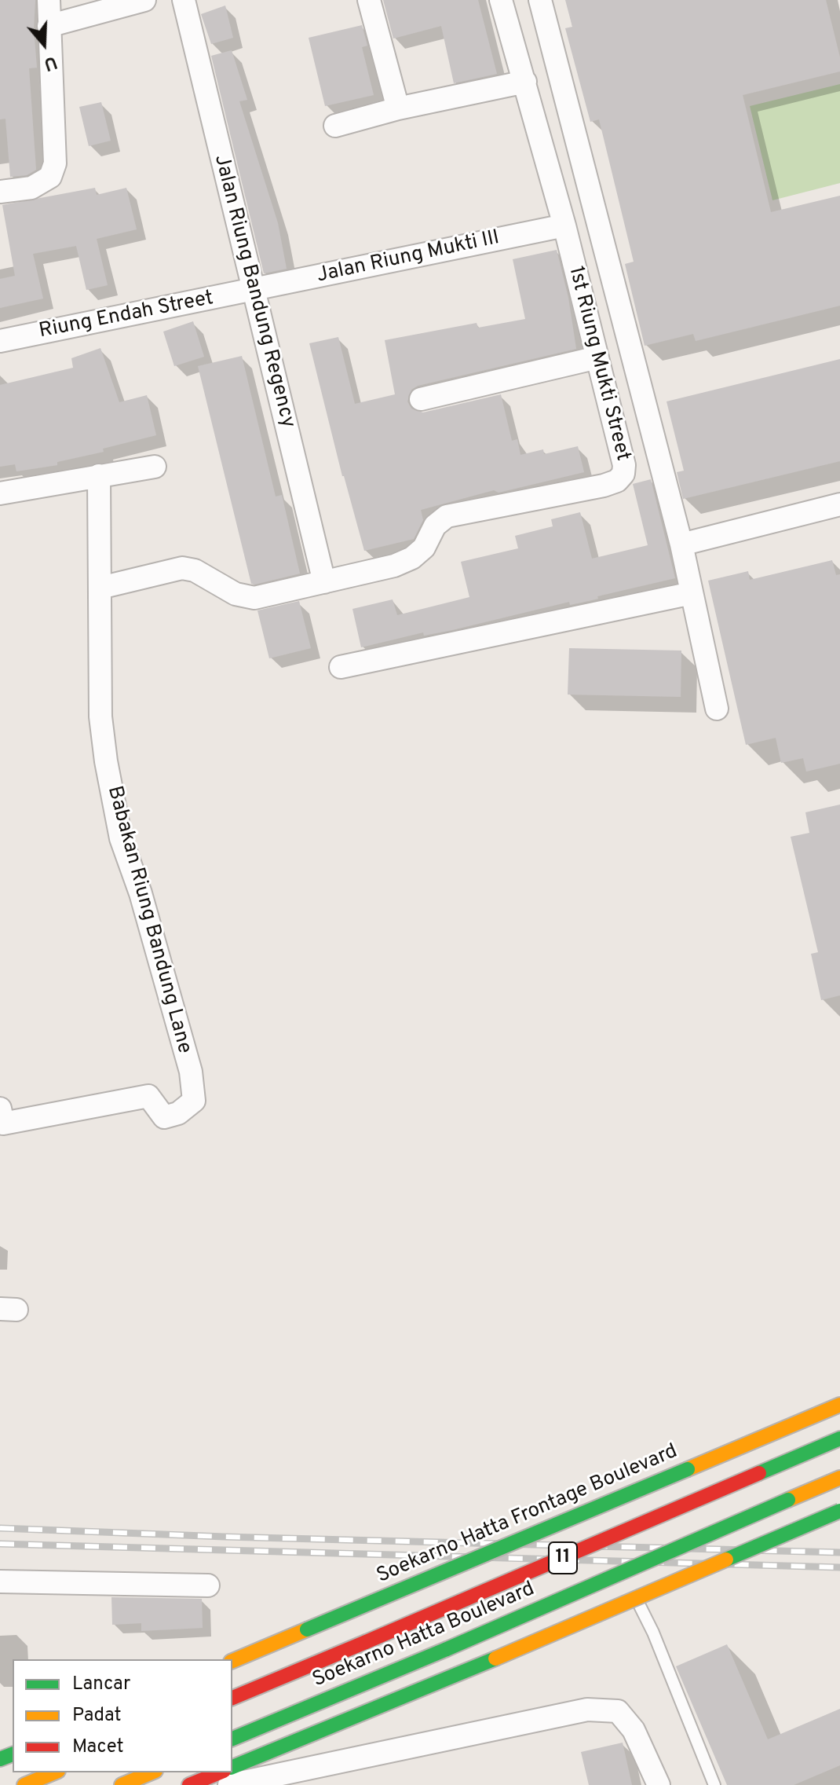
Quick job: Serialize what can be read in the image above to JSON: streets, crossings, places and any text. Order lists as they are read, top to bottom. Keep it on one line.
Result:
{"streets":{"main road":["Soekarno Hatta Frontage Boulevard","11","Soekarno Hatta Boulevard"],"street":["Jalan Riung Mukti III","Jalan Riung Bandung Regency","Riung Endah Street","1st Riung Mukti Street","Babakan Riung Bandung Lane"]},"crossings":[["Jalan Riung Mukti III","Jalan Riung Bandung Regency"],["Jalan Riung Mukti III","Riung Endah Street"],["Jalan Riung Mukti III","1st Riung Mukti Street"],["Jalan Riung Bandung Regency","Riung Endah Street"],["Jalan Riung Bandung Regency","1st Riung Mukti Street"],["1st Riung Mukti Street","Babakan Riung Bandung Lane"]],"legend":["Lancar","Padat","Macet"],"north":"bottom"}
